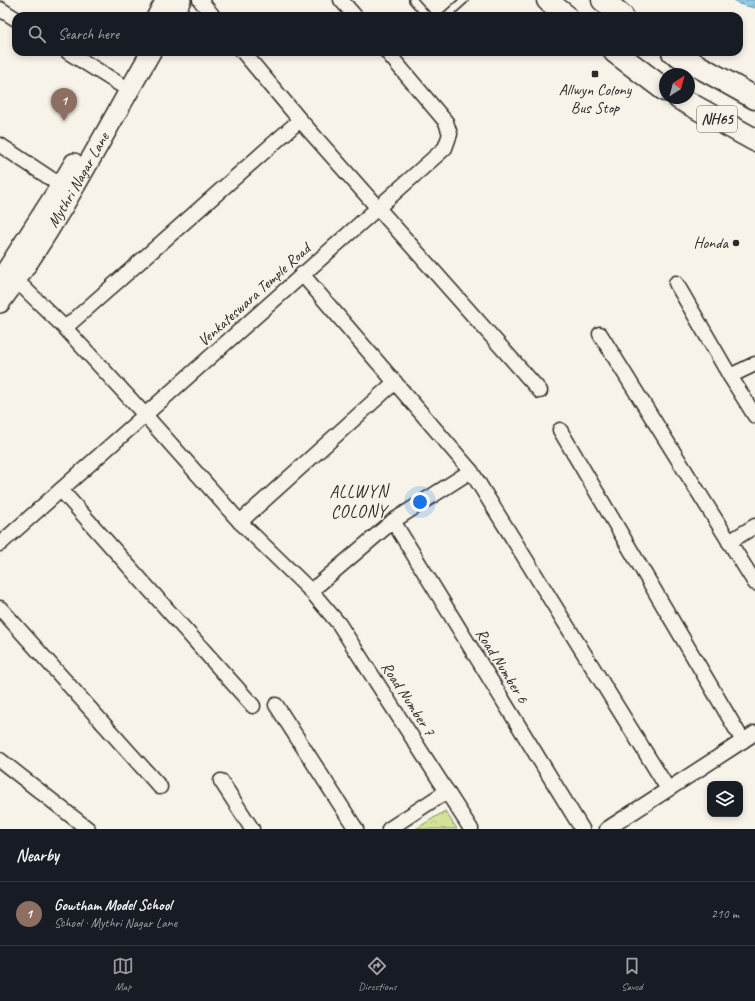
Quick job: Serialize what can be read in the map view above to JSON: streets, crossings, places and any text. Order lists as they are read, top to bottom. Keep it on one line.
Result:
{"streets":{"highway":["NH65"],"street":["Mythri Nagar Lane","Venkateswara Temple Road","Road Number 6","Road Number 7"]},"crossings":[["Mythri Nagar Lane","Road Number 7"],["Venkateswara Temple Road","Road Number 7"]],"districts":["ALLWYN COLONY"],"places":{"transit":["Allwyn Colony Bus Stop"],"other":["Honda"]},"north":"top right","page":{"search":"Search here","pins":"1","heading":"Nearby","list":[{"mark":"1","name":"Gowtham Model School","note":"School · Mythri Nagar Lane","value":"210 m"}],"nav":["Map","Directions","Saved"]}}
